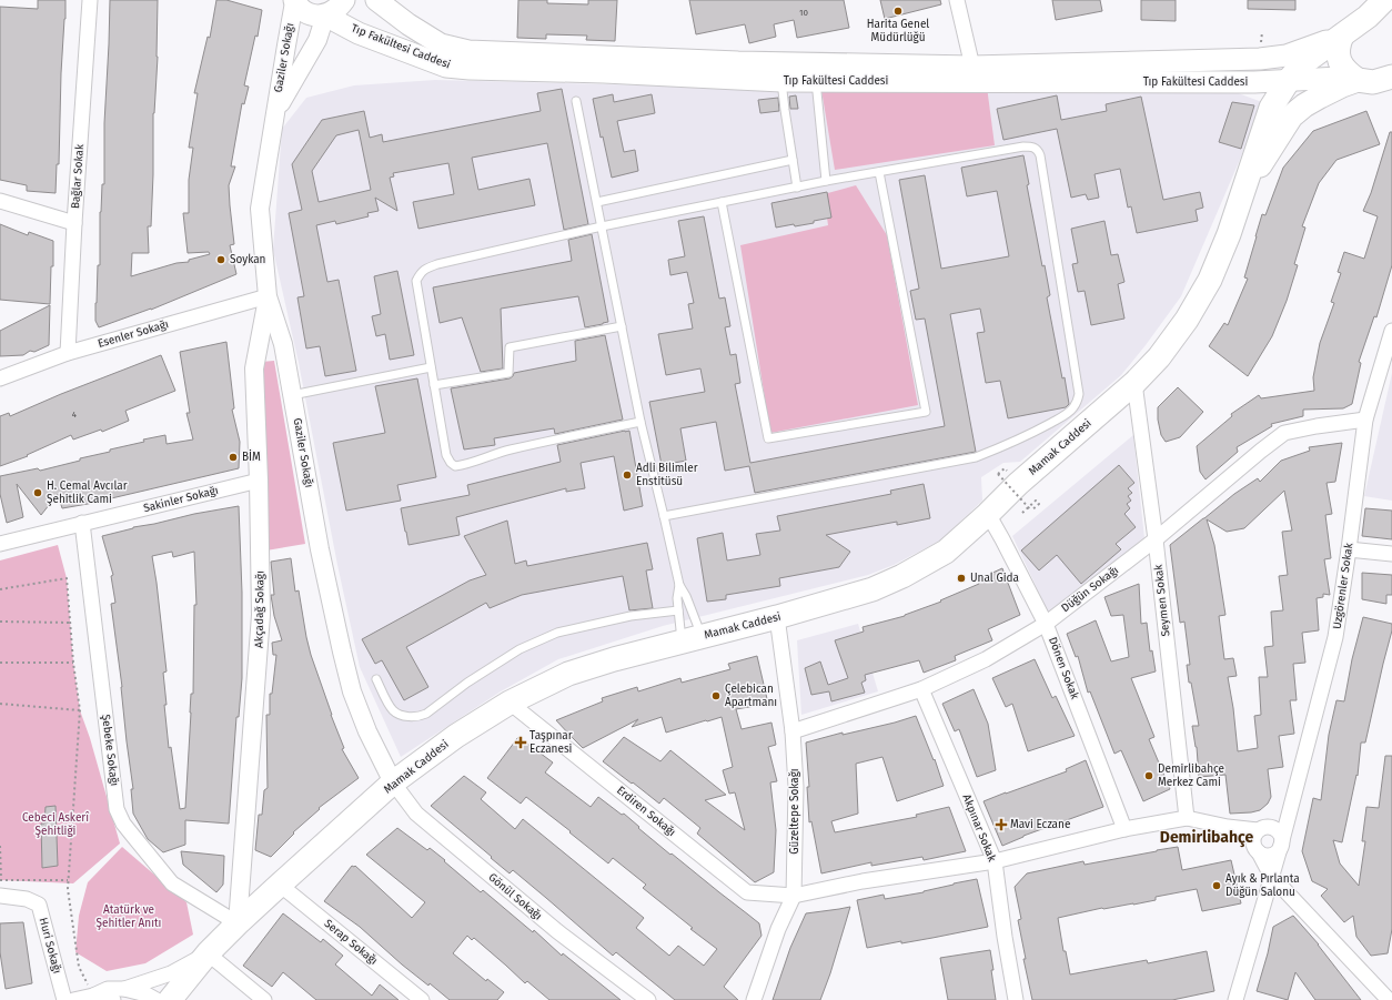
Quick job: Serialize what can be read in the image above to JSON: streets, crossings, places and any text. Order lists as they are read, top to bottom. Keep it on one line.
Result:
{"streets":{"main road":["Tıp Fakültesi Caddesi","Mamak Caddesi"],"street":["Gaziler Sokağı","Bağlar Sokak","Esenler Sokağı","Sakinler Sokağı","Uzgörenler Sokak","Düğün Sokağı","Seymen Sokak","Akçadağ Sokağı","Dönen Sokak","Şebeke Sokağı","Erdiren Sokağı","Güzeltepe Sokağı","Akpınar Sokak","Gönül Sokağı","Serap Sokağı","Huri Sokağı"]},"crossings":[["Tıp Fakültesi Caddesi","Gaziler Sokağı"],["Tıp Fakültesi Caddesi","Mamak Caddesi"],["Gaziler Sokağı","Esenler Sokağı"],["Gaziler Sokağı","Mamak Caddesi"],["Gaziler Sokağı","Akçadağ Sokağı"],["Gaziler Sokağı","Gönül Sokağı"],["Bağlar Sokak","Esenler Sokağı"],["Esenler Sokağı","Akçadağ Sokağı"],["Mamak Caddesi","Seymen Sokak"],["Mamak Caddesi","Akçadağ Sokağı"],["Mamak Caddesi","Dönen Sokak"],["Mamak Caddesi","Şebeke Sokağı"],["Mamak Caddesi","Erdiren Sokağı"],["Mamak Caddesi","Güzeltepe Sokağı"],["Mamak Caddesi","Gönül Sokağı"],["Mamak Caddesi","Serap Sokağı"],["Sakinler Sokağı","Akçadağ Sokağı"],["Sakinler Sokağı","Şebeke Sokağı"],["Uzgörenler Sokak","Düğün Sokağı"],["Düğün Sokağı","Seymen Sokak"],["Düğün Sokağı","Dönen Sokak"],["Düğün Sokağı","Güzeltepe Sokağı"],["Düğün Sokağı","Akpınar Sokak"],["Seymen Sokak","Erdiren Sokağı"],["Akçadağ Sokağı","Şebeke Sokağı"],["Dönen Sokak","Erdiren Sokağı"],["Erdiren Sokağı","Güzeltepe Sokağı"],["Erdiren Sokağı","Akpınar Sokak"]],"districts":["Demirlibahçe"],"parks":["Cebeci Askerî Şehitliği","Atatürk ve Şehitler Anıtı"],"places":{"other":["Harita Genel Müdürlüğü","Soykan","BİM","Adli Bilimler Enstitüsü","H. Cemal Avcılar Şehitlik Cami","Unal Gida","Çelebican Apartmanı","Demirlibahçe Merkez Cami","Ayık & Pırlanta Düğün Salonu"],"health":["Taşpınar Eczanesi","Mavi Eczane"]},"house_numbers":["10","4"]}
